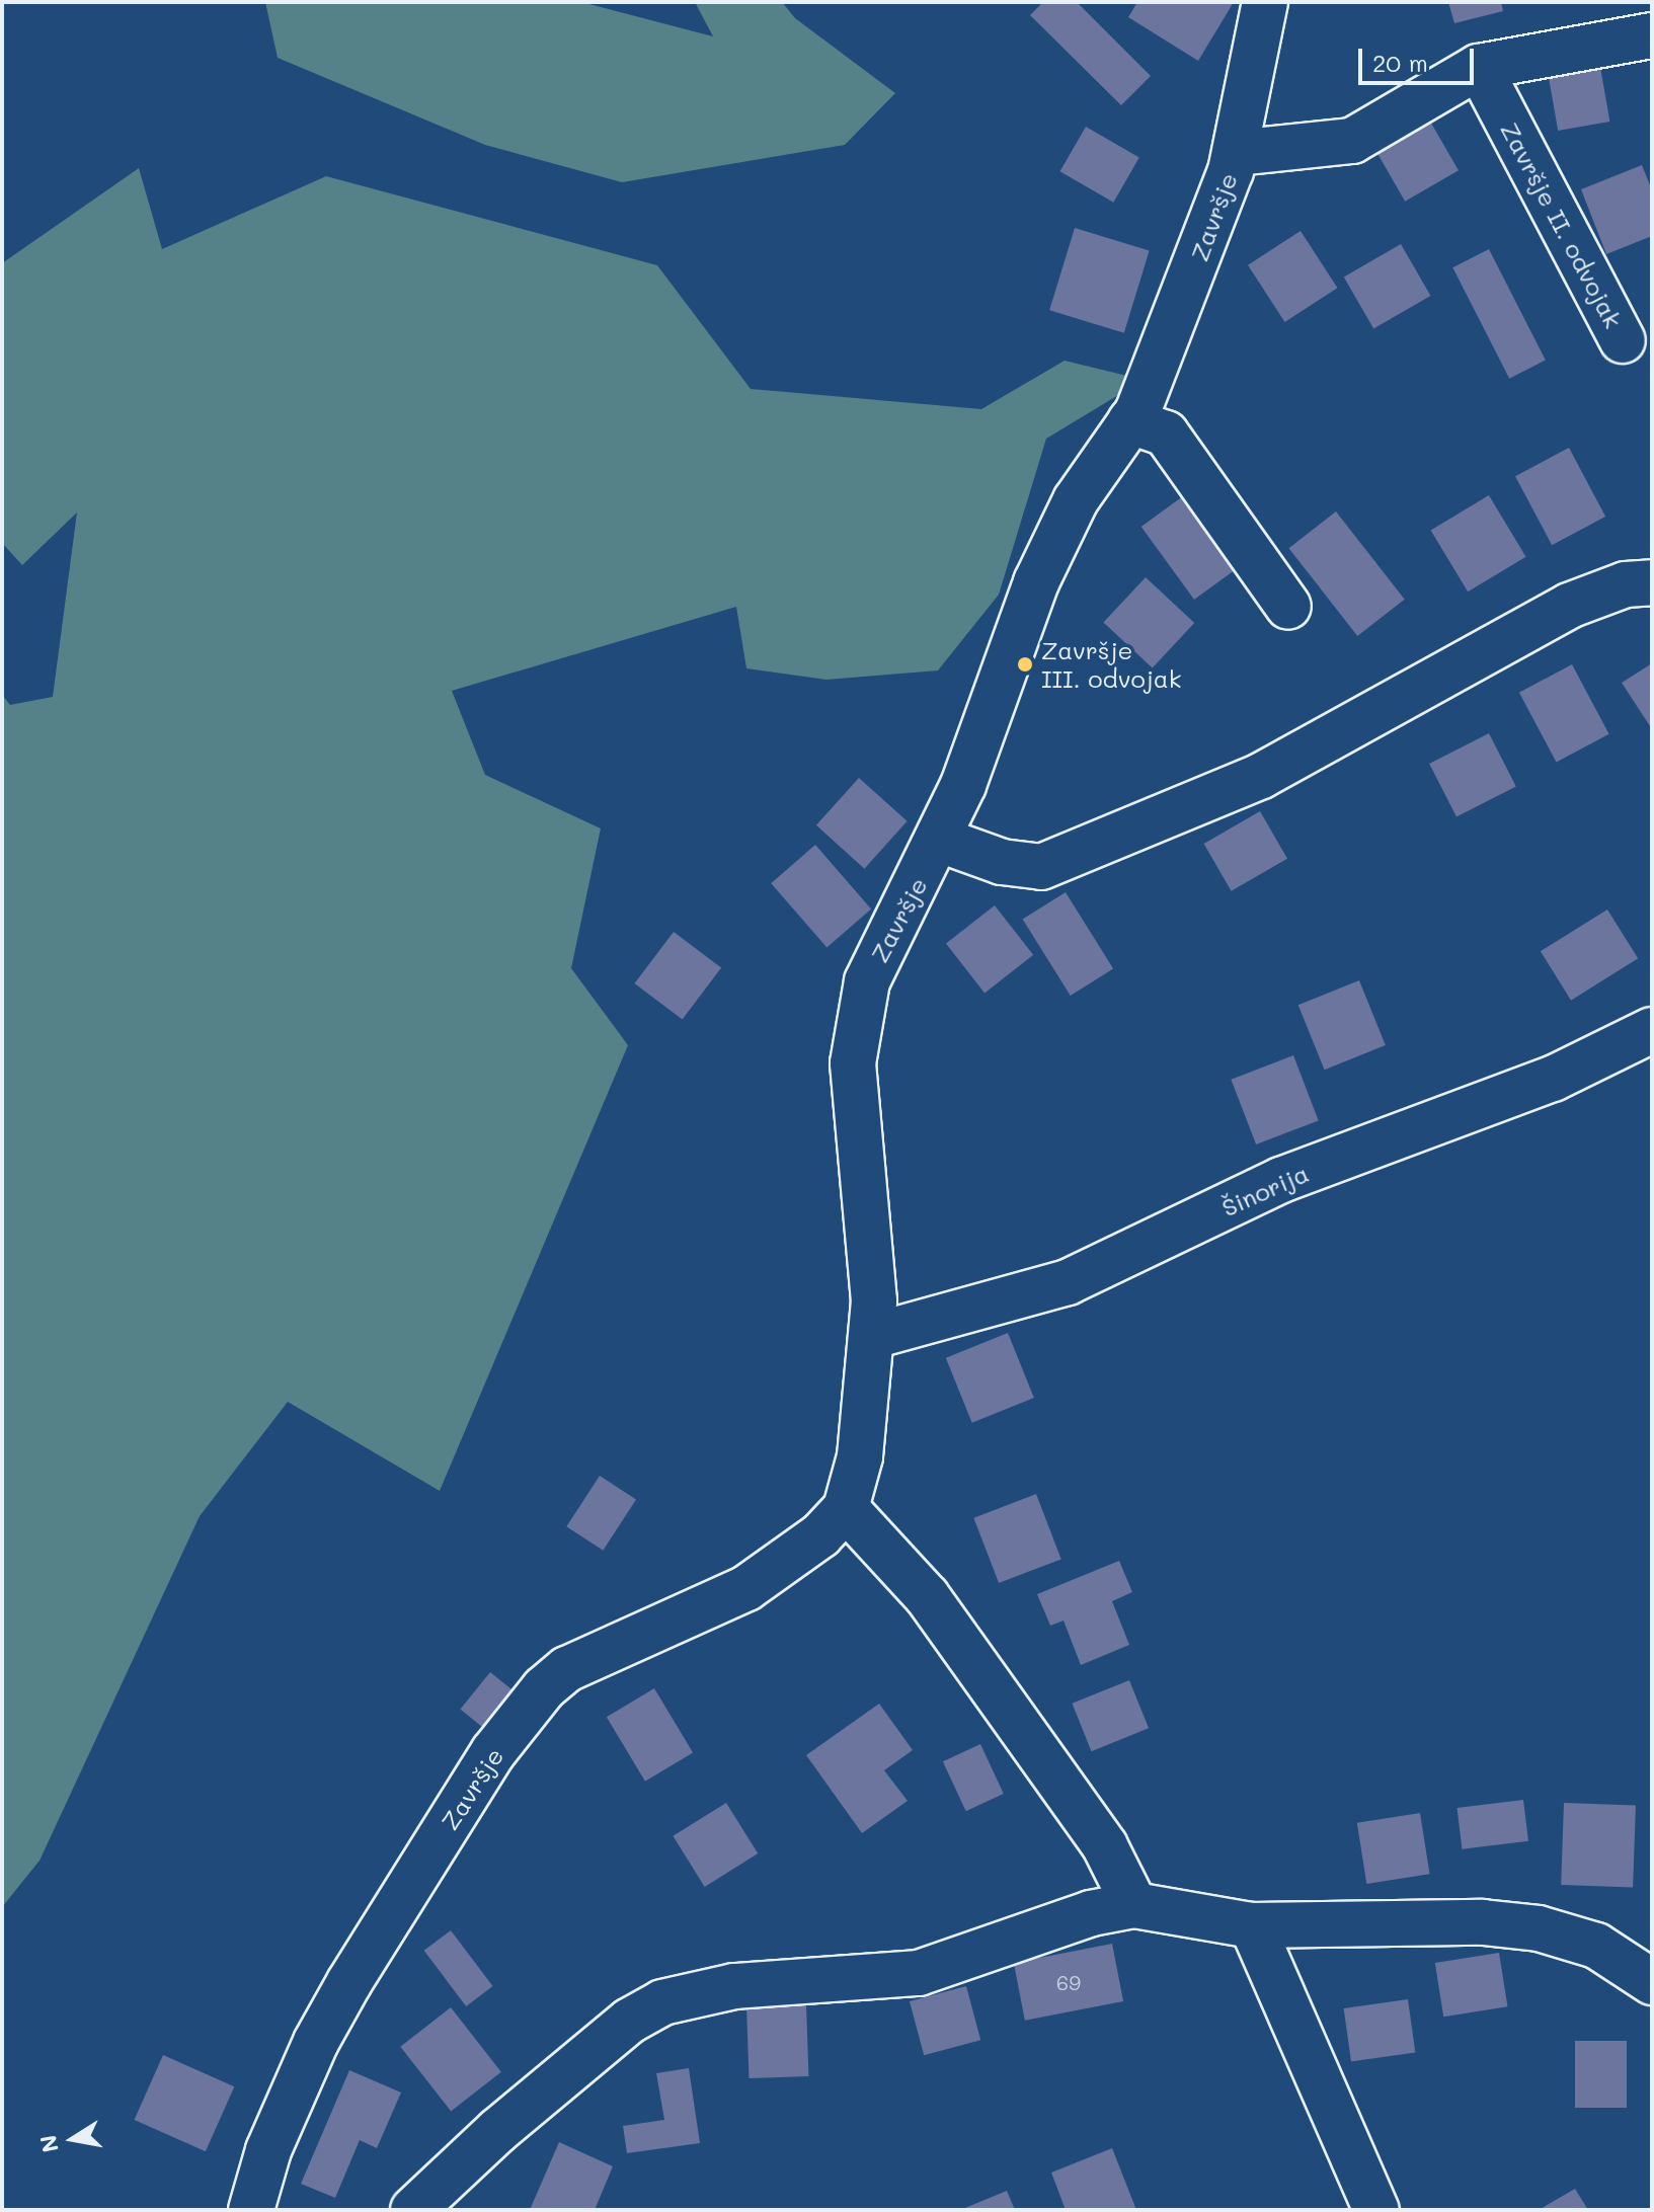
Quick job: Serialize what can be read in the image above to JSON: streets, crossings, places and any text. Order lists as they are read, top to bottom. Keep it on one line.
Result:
{"streets":{"street":["Završje","Završje II. odvojak","Šinorija"]},"crossings":[["Završje","Šinorija"]],"places":["Završje III. odvojak"],"house_numbers":["69"],"scale_bar":"20 m","north":"left"}
